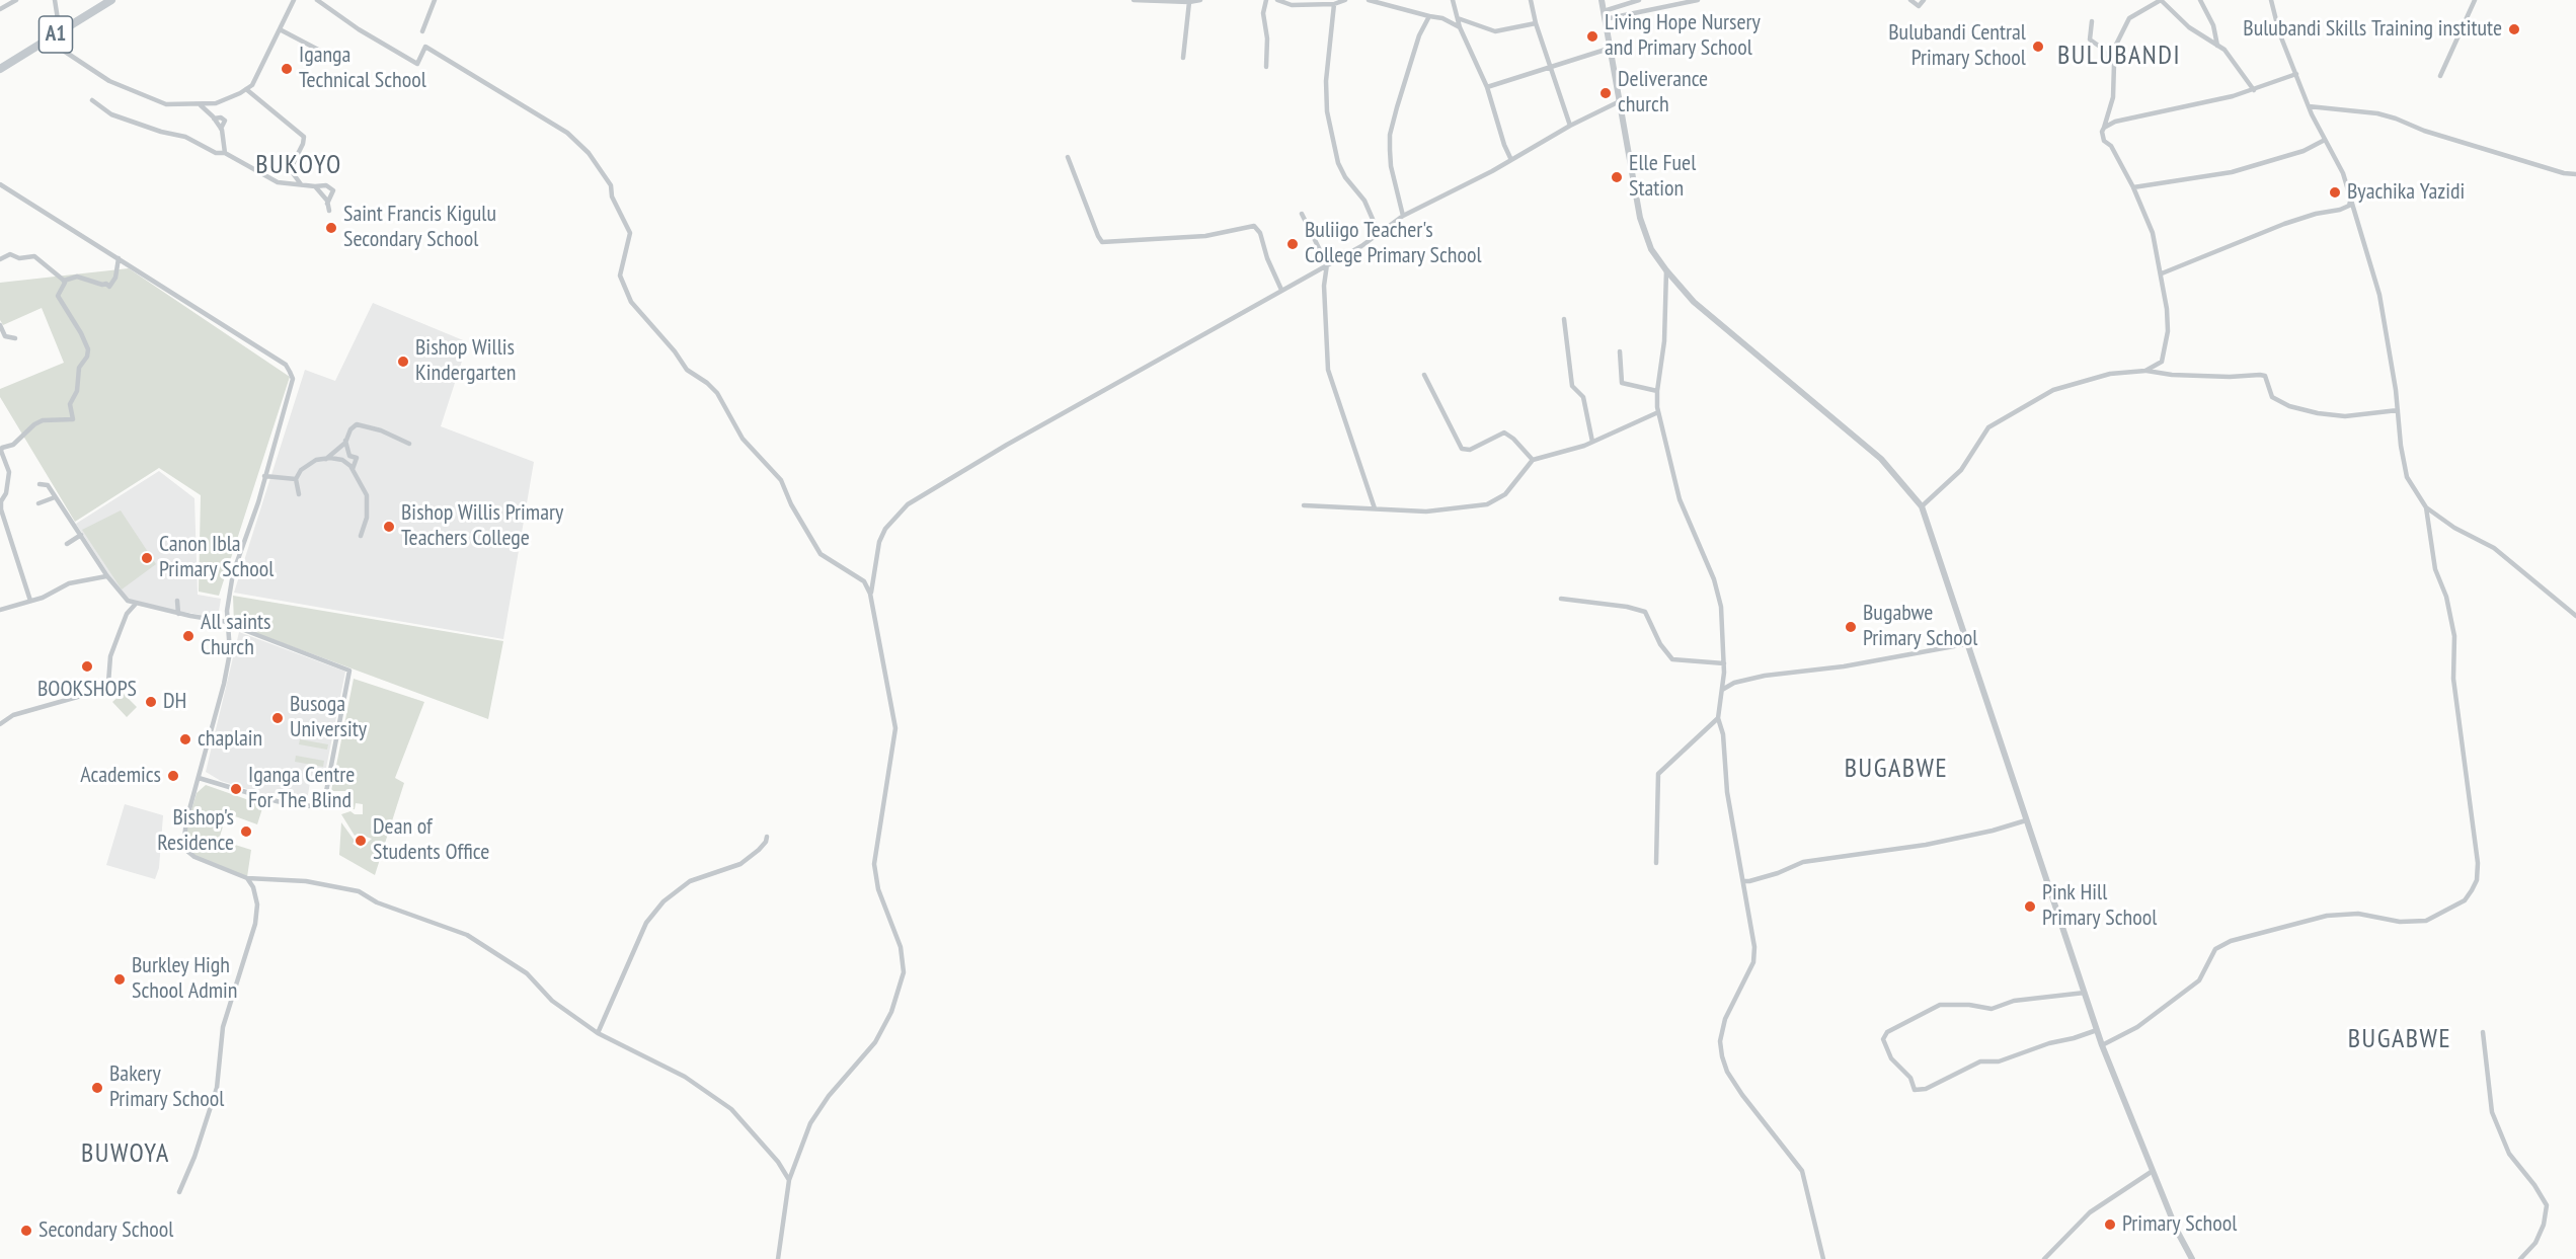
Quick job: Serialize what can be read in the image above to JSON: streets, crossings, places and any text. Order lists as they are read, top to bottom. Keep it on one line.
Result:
{"streets":{"main road":["A1"]},"districts":["BULUBANDI","BUKOYO","BUGABWE","BUGABWE","BUWOYA"],"places":["Bulubandi Skills Training institute","Living Hope Nursery and Primary School","Bulubandi Central Primary School","Iganga Technical School","Deliverance church","Elle Fuel Station","Byachika Yazidi","Saint Francis Kigulu Secondary School","Buliigo Teacher's College Primary School","Bishop Willis Kindergarten","Bishop Willis Primary Teachers College","Canon Ibla Primary School","Bugabwe Primary School","All saints Church","BOOKSHOPS","DH","Busoga University","chaplain","Academics","Iganga Centre For The Blind","Bishop's Residence","Dean of Students Office","Pink Hill Primary School","Burkley High School Admin","Bakery Primary School","Primary School","Secondary School"]}
